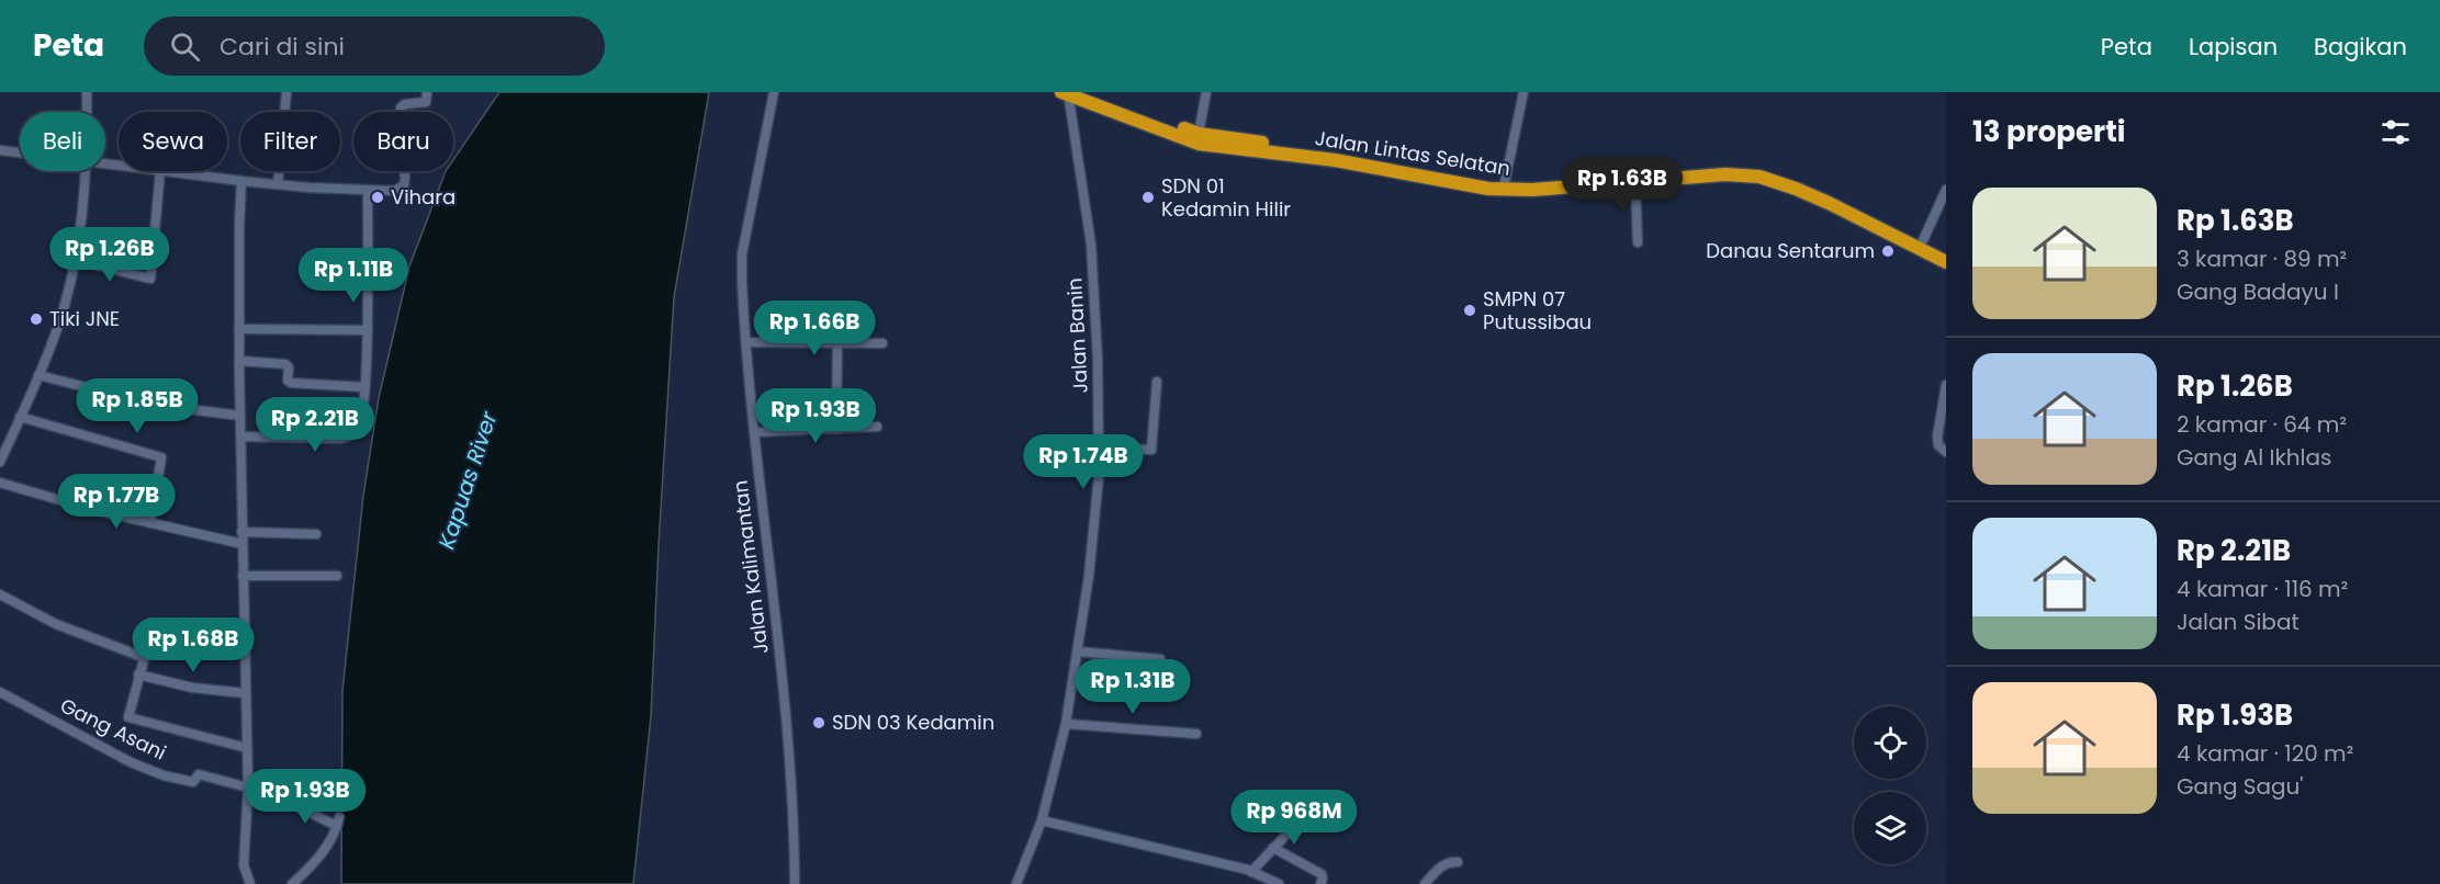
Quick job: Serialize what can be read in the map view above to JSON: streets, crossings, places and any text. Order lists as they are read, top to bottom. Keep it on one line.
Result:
{"streets":{"highway":["Jalan Lintas Selatan"],"street":["Jalan Banin","Jalan Kalimantan","Gang Asani"]},"crossings":[["Jalan Lintas Selatan","Jalan Banin"]],"water":["Kapuas River"],"places":["Vihara","SDN 01 Kedamin Hilir","Danau Sentarum","SMPN 07 Putussibau","Tiki JNE","SDN 03 Kedamin"],"page":{"header":"Peta","search":"Cari di sini","nav":["Peta","Lapisan","Bagikan"],"heading":"13 properti","chip":["Beli","Sewa","Filter","Baru"],"price":["Rp 1.63B","Rp 1.26B","Rp 1.11B","Rp 1.66B","Rp 1.85B","Rp 1.93B","Rp 2.21B","Rp 1.74B","Rp 1.77B","Rp 1.68B","Rp 1.31B","Rp 1.93B","Rp 968M"],"list":[{"name":"Rp 1.63B","note":"3 kamar · 89 m² · Gang Badayu I"},{"name":"Rp 1.26B","note":"2 kamar · 64 m² · Gang Al Ikhlas"},{"name":"Rp 2.21B","note":"4 kamar · 116 m² · Jalan Sibat"},{"name":"Rp 1.93B","note":"4 kamar · 120 m² · Gang Sagu'"}]}}
